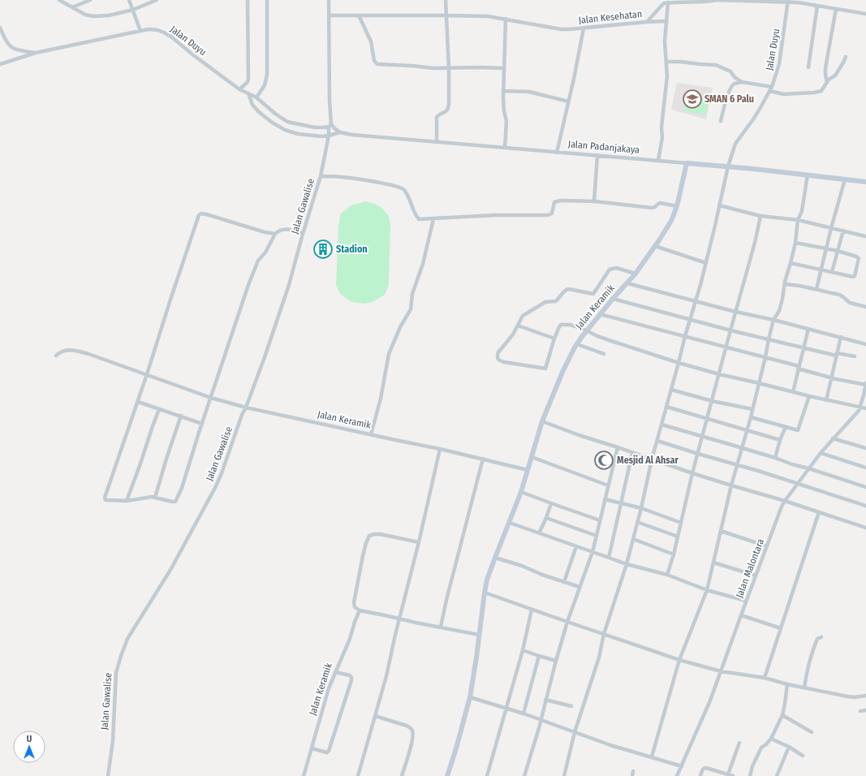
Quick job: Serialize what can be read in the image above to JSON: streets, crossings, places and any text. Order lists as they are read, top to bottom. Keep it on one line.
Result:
{"streets":{"street":["Jalan Kesehatan","Jalan Duyu","Jalan Padanjakaya","Jalan Gawalise","Jalan Keramik","Jalan Malontara"]},"crossings":[["Jalan Kesehatan","Jalan Gawalise"],["Jalan Duyu","Jalan Padanjakaya"],["Jalan Duyu","Jalan Gawalise"],["Jalan Padanjakaya","Jalan Keramik"],["Jalan Gawalise","Jalan Keramik"]],"places":{"school or university":["SMAN 6 Palu"],"building":["Stadion"],"mosque":["Mesjid Al Ahsar"]},"north":"top"}
